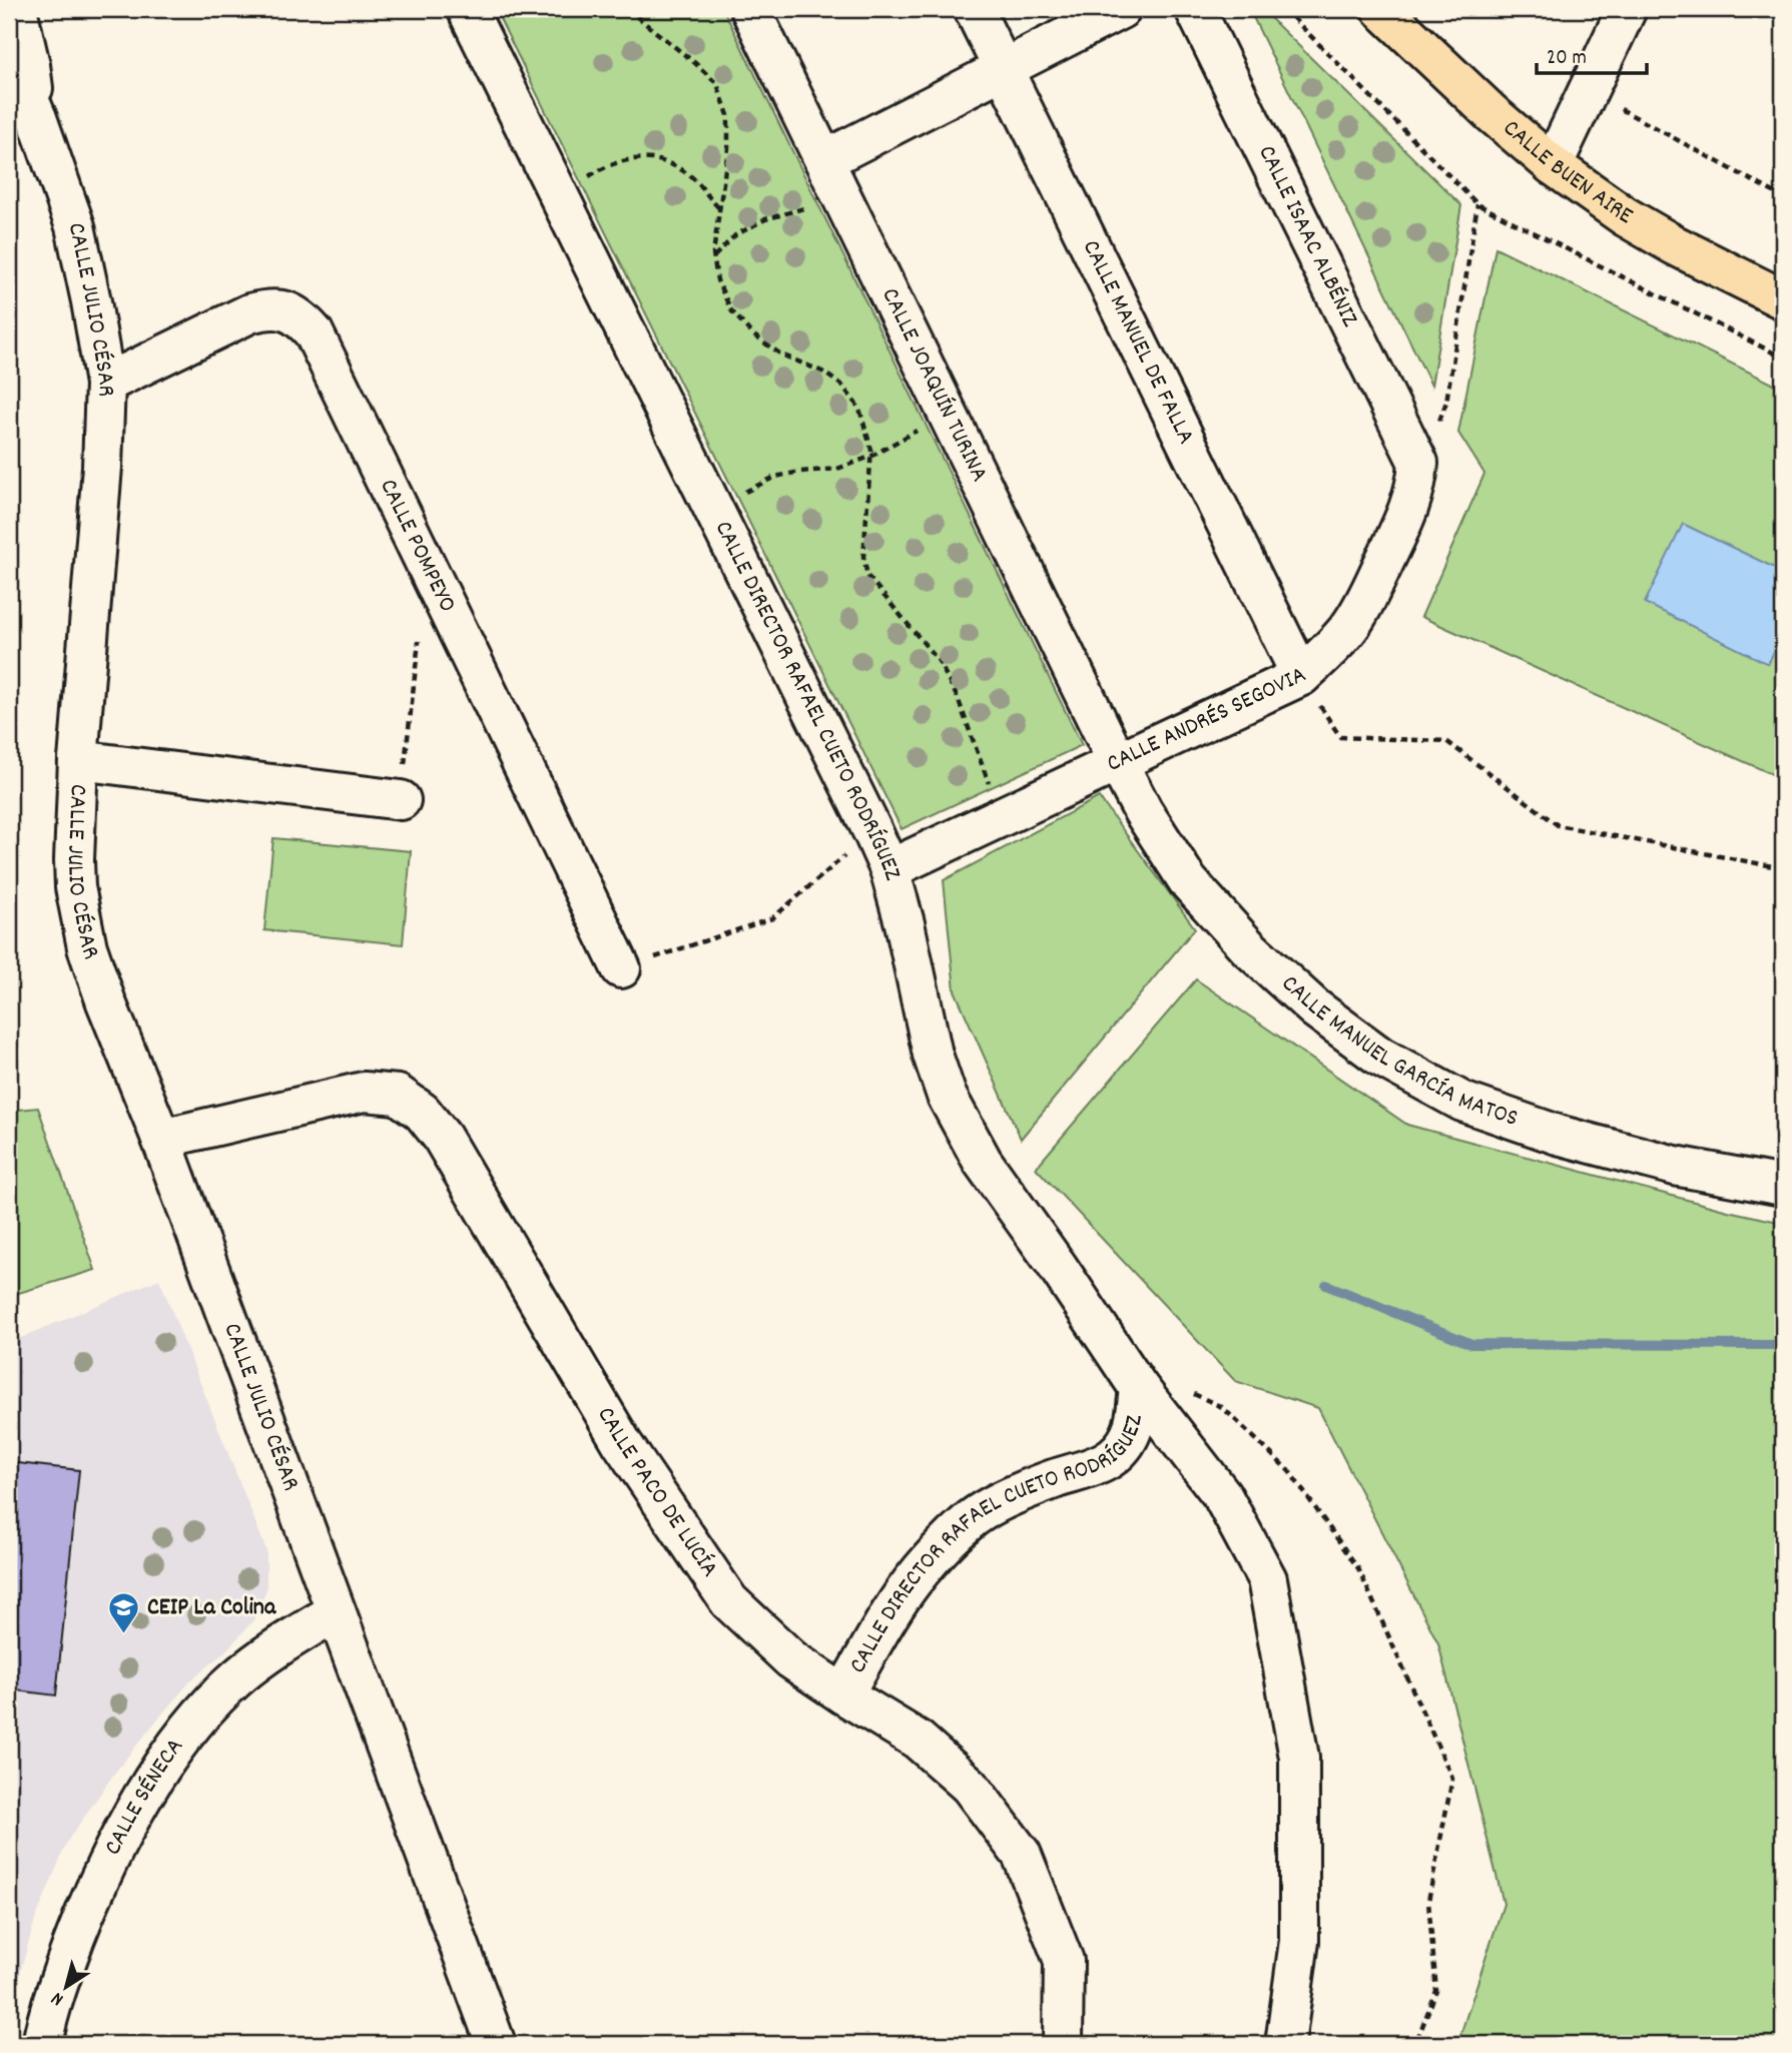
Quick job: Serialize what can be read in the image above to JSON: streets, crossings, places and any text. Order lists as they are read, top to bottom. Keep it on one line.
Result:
{"streets":{"main road":["CALLE BUEN AIRE"],"street":["CALLE ISAAC ALBÉNIZ","CALLE JULIO CÉSAR","CALLE MANUEL DE FALLA","CALLE JOAQUÍN TURINA","CALLE POMPEYO","CALLE DIRECTOR RAFAEL CUETO RODRÍGUEZ","CALLE ANDRÉS SEGOVIA","CALLE MANUEL GARCÍA MATOS","CALLE PACO DE LUCÍA","CALLE SÉNECA"]},"crossings":[["CALLE ISAAC ALBÉNIZ","CALLE ANDRÉS SEGOVIA"],["CALLE JULIO CÉSAR","CALLE POMPEYO"],["CALLE JULIO CÉSAR","CALLE PACO DE LUCÍA"],["CALLE JULIO CÉSAR","CALLE SÉNECA"],["CALLE MANUEL DE FALLA","CALLE ANDRÉS SEGOVIA"],["CALLE JOAQUÍN TURINA","CALLE ANDRÉS SEGOVIA"],["CALLE JOAQUÍN TURINA","CALLE MANUEL GARCÍA MATOS"],["CALLE DIRECTOR RAFAEL CUETO RODRÍGUEZ","CALLE ANDRÉS SEGOVIA"],["CALLE DIRECTOR RAFAEL CUETO RODRÍGUEZ","CALLE PACO DE LUCÍA"],["CALLE ANDRÉS SEGOVIA","CALLE MANUEL GARCÍA MATOS"]],"places":{"school or university":["CEIP La Colina"]},"scale_bar":"20 m","north":"bottom left"}
